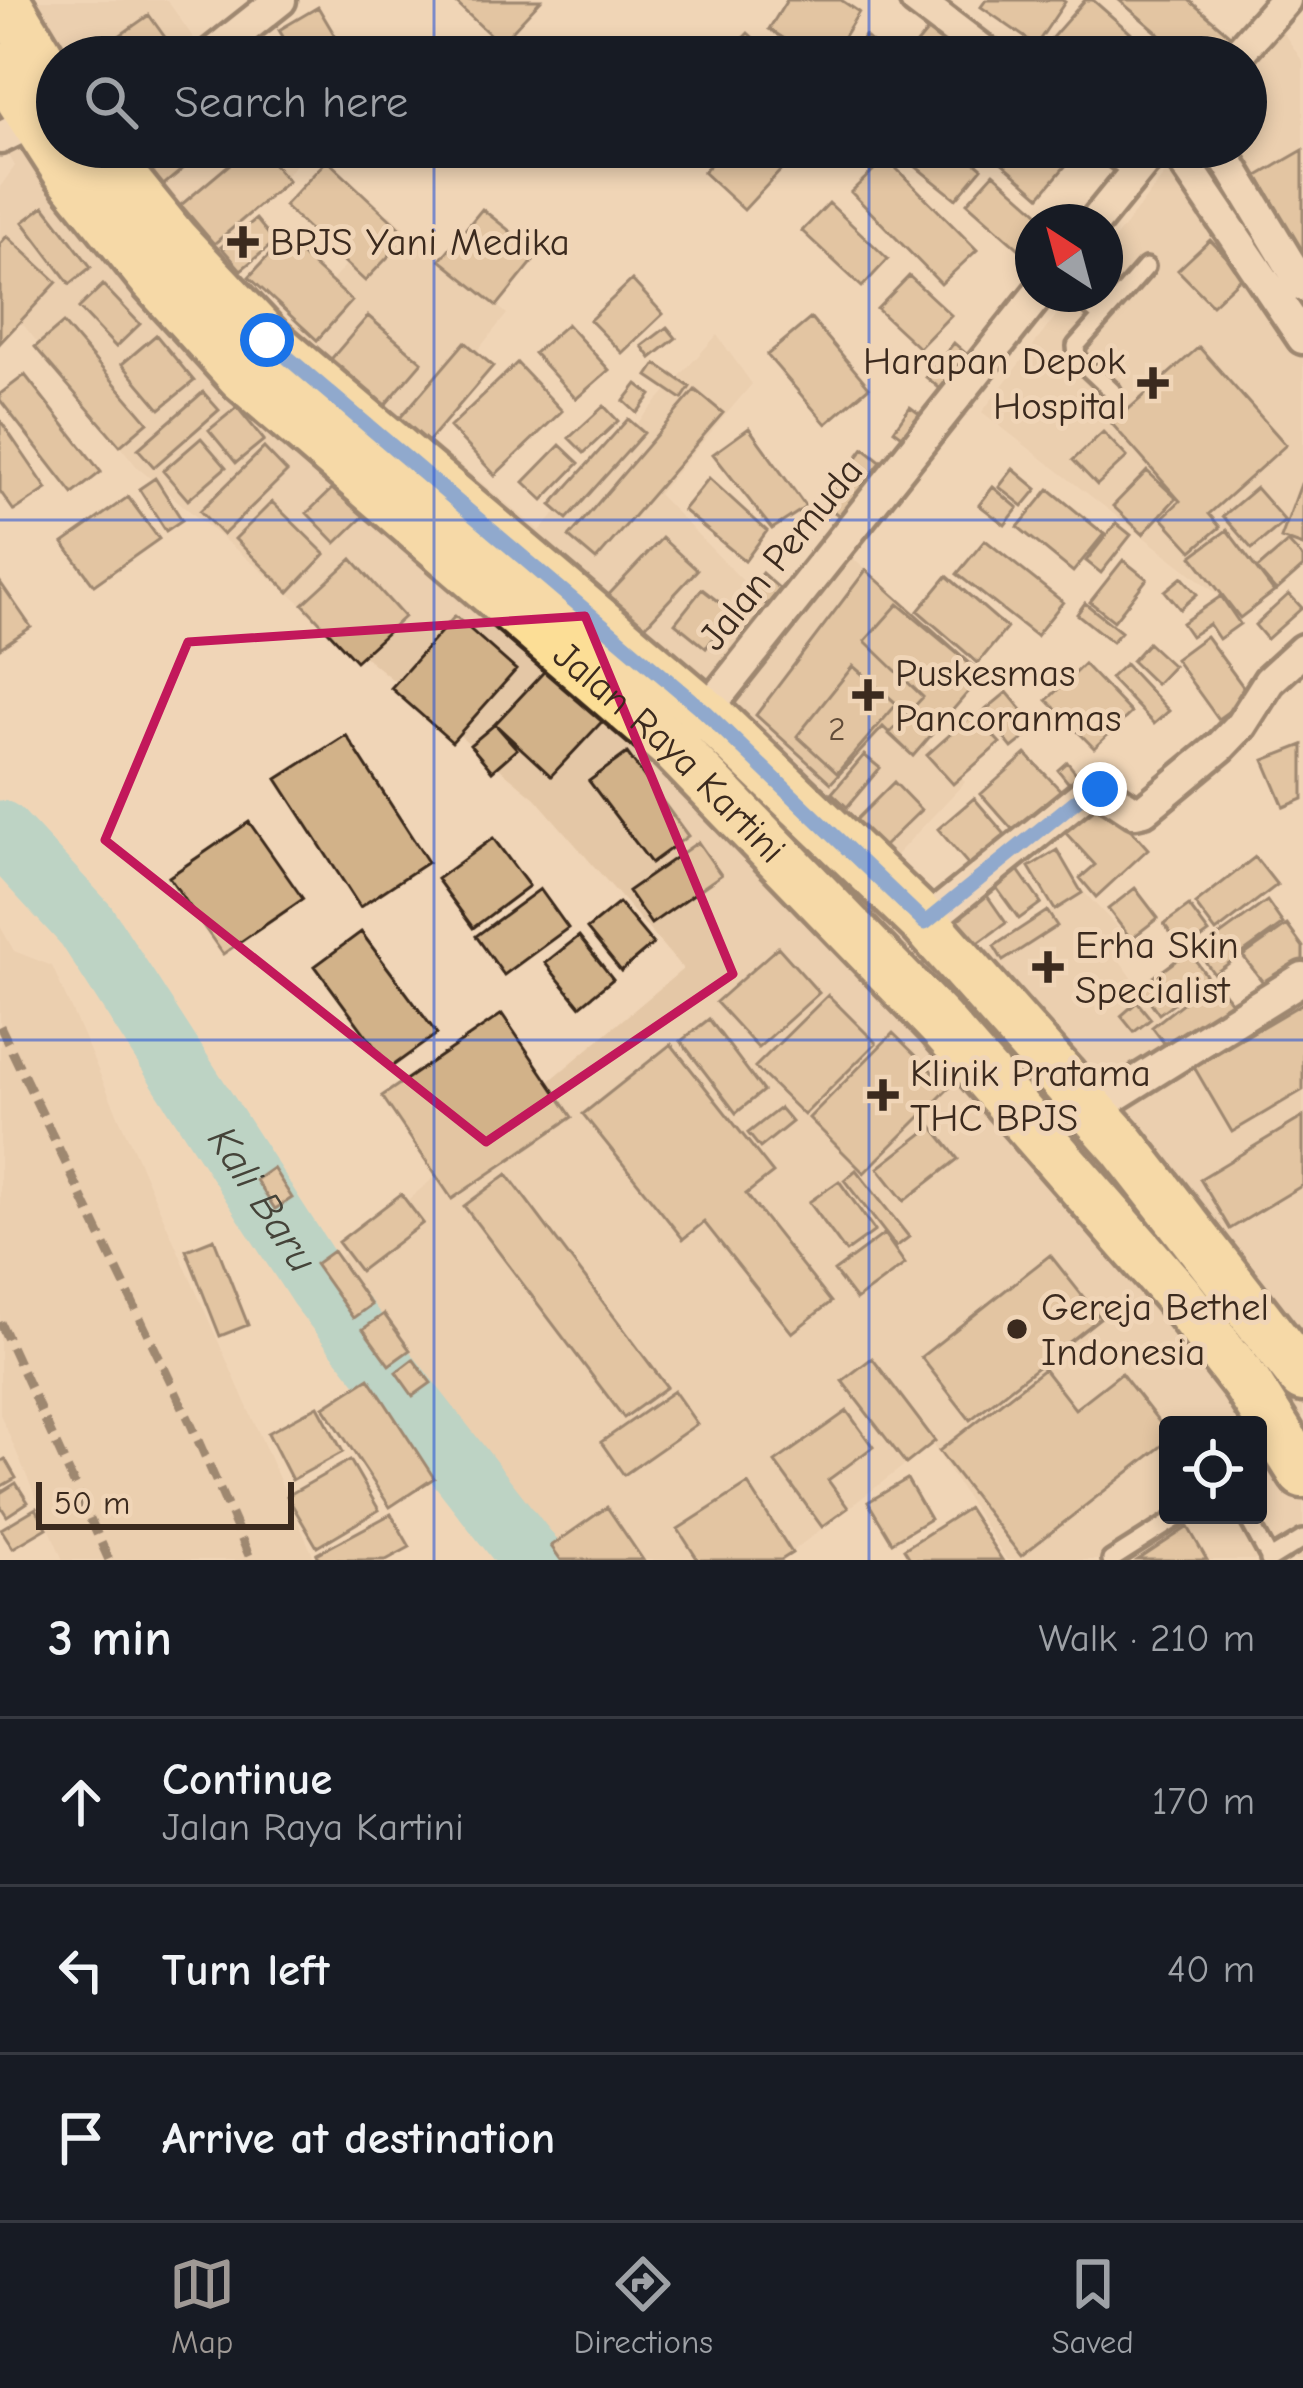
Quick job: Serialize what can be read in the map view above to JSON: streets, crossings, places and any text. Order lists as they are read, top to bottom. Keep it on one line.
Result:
{"streets":{"main road":["Jalan Raya Kartini"],"street":["Jalan Pemuda"]},"crossings":[["Jalan Pemuda","Jalan Raya Kartini"]],"water":["Kali Baru"],"places":{"health":["BPJS Yani Medika","Harapan Depok Hospital","Puskesmas Pancoranmas","Erha Skin Specialist","Klinik Pratama THC BPJS"],"other":["Gereja Bethel Indonesia"]},"house_numbers":["2"],"scale_bar":"50 m","north":"top left","page":{"search":"Search here","scale":"50 m","heading":["3 min","Walk · 210 m"],"list":[["Continue","Jalan Raya Kartini","170 m"],["Turn left","40 m"],"Arrive at destination"],"nav":["Map","Directions","Saved"]}}
